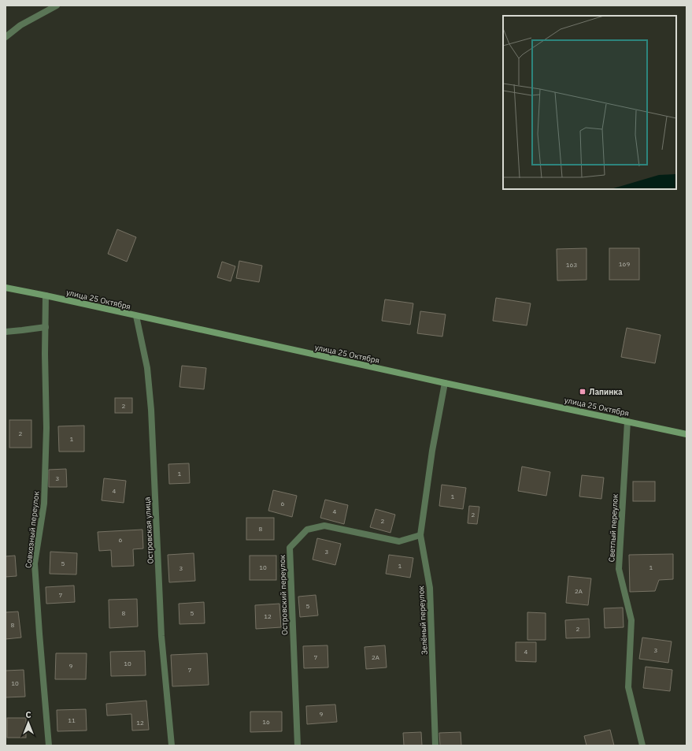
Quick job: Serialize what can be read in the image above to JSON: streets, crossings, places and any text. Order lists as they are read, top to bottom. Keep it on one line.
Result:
{"streets":{"main road":["улица 25 Октября"],"street":["Светлый переулок","Совхозный переулок","Островская улица","Островский переулок","Зелёный переулок"]},"crossings":[["улица 25 Октября","Светлый переулок"],["улица 25 Октября","Совхозный переулок"],["улица 25 Октября","Островская улица"],["улица 25 Октября","Зелёный переулок"],["Островский переулок","Зелёный переулок"]],"places":{"transit":["Лапинка"]},"house_numbers":["169","163","2","2","1","1","3","4","1","6","4","2","2","8","6","3","5","1","10","1","3","2А","7","5","8","5","12","8","2","3","4","7","2А","10","9","7","10","9","11","16","12"],"north":"top"}
